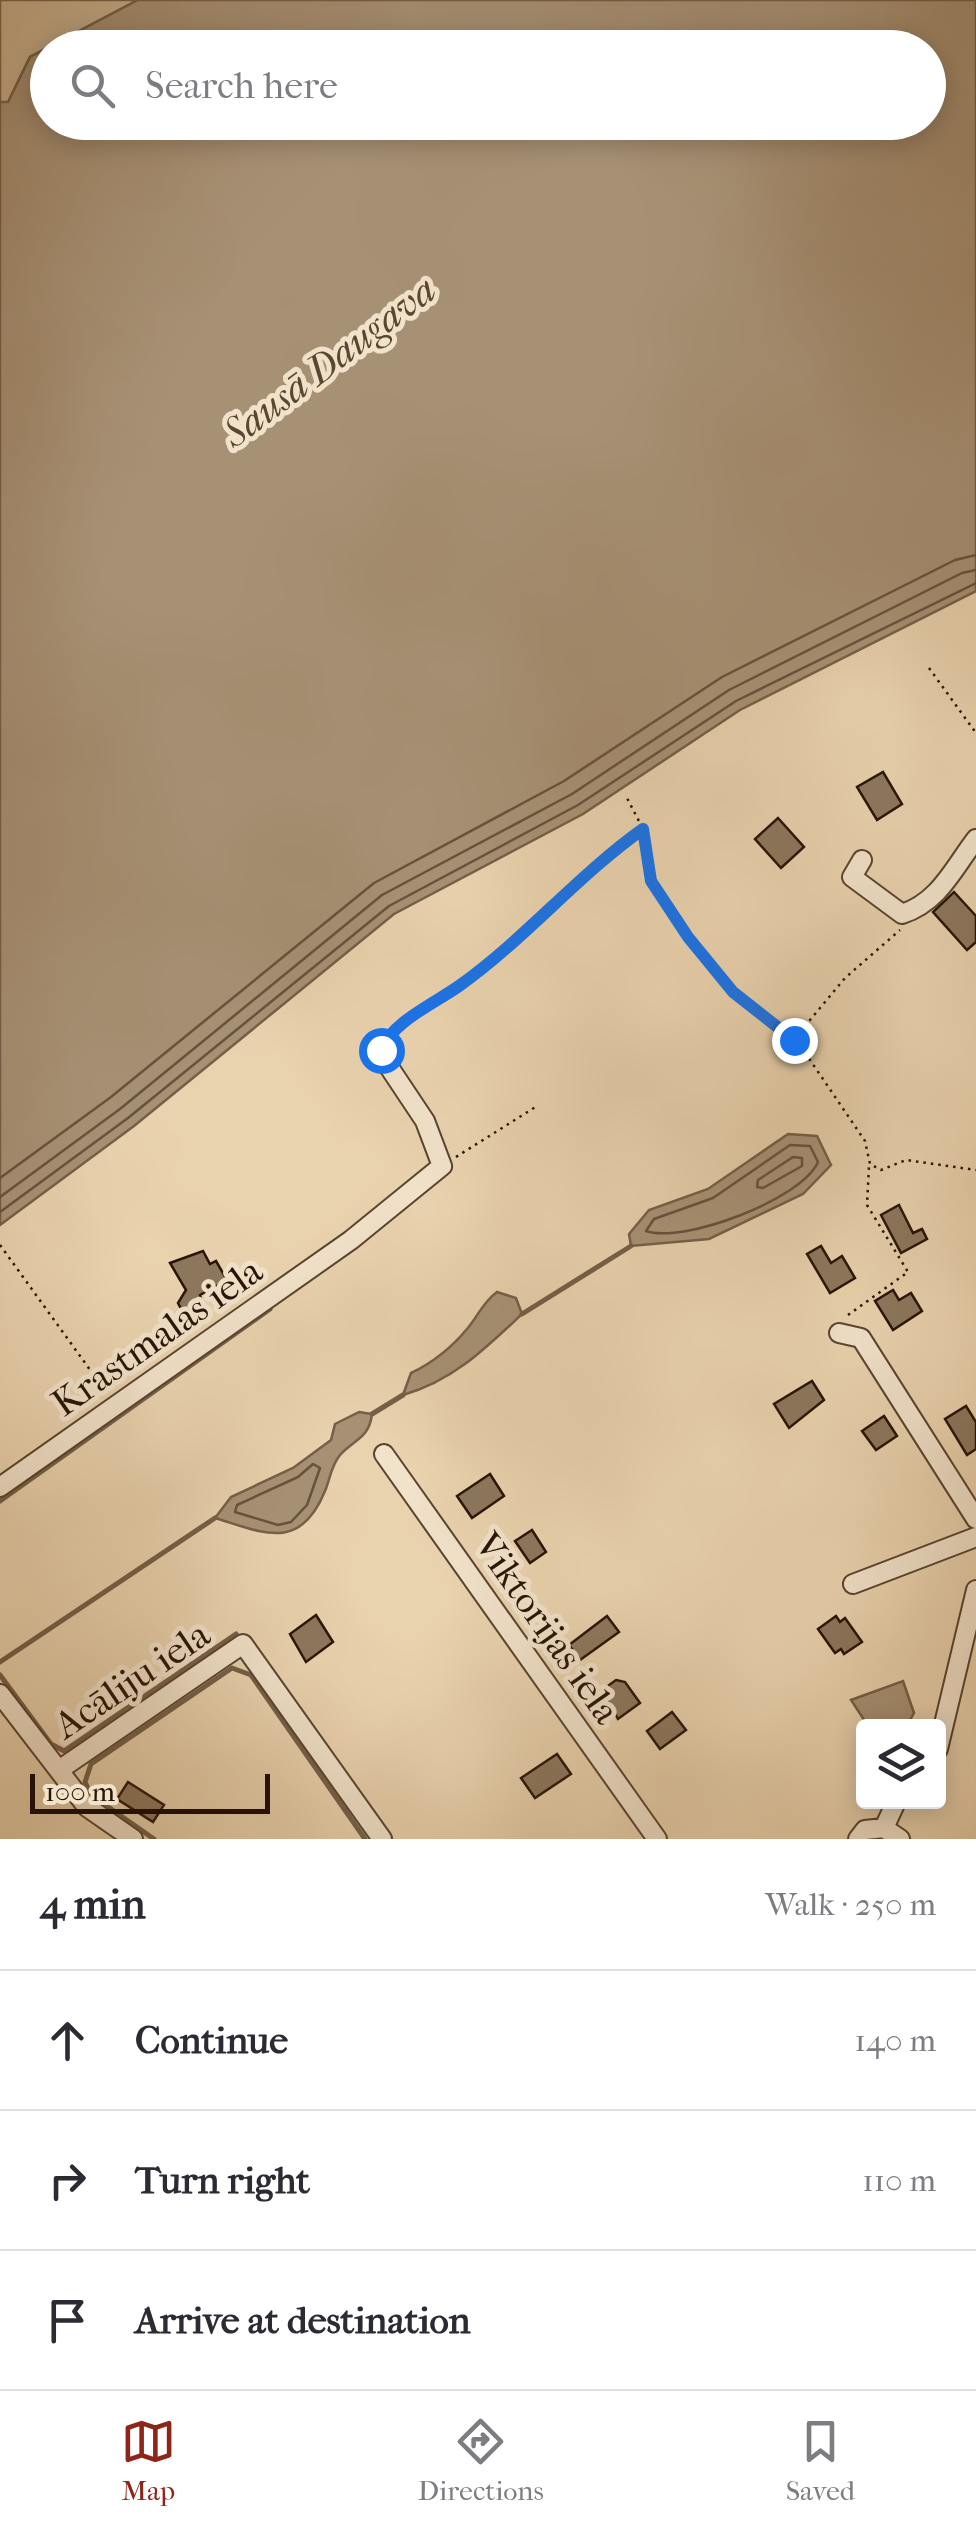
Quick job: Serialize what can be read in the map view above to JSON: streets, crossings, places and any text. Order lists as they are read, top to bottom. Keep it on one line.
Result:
{"streets":{"street":["Krastmalas iela","Viktorijas iela","Acāliju iela"]},"water":["Sausā Daugava"],"scale_bar":"100 m","page":{"search":"Search here","scale":"100 m","heading":["4 min","Walk · 250 m"],"list":[["Continue","140 m"],["Turn right","110 m"],"Arrive at destination"],"nav":["Map","Directions","Saved"]}}
